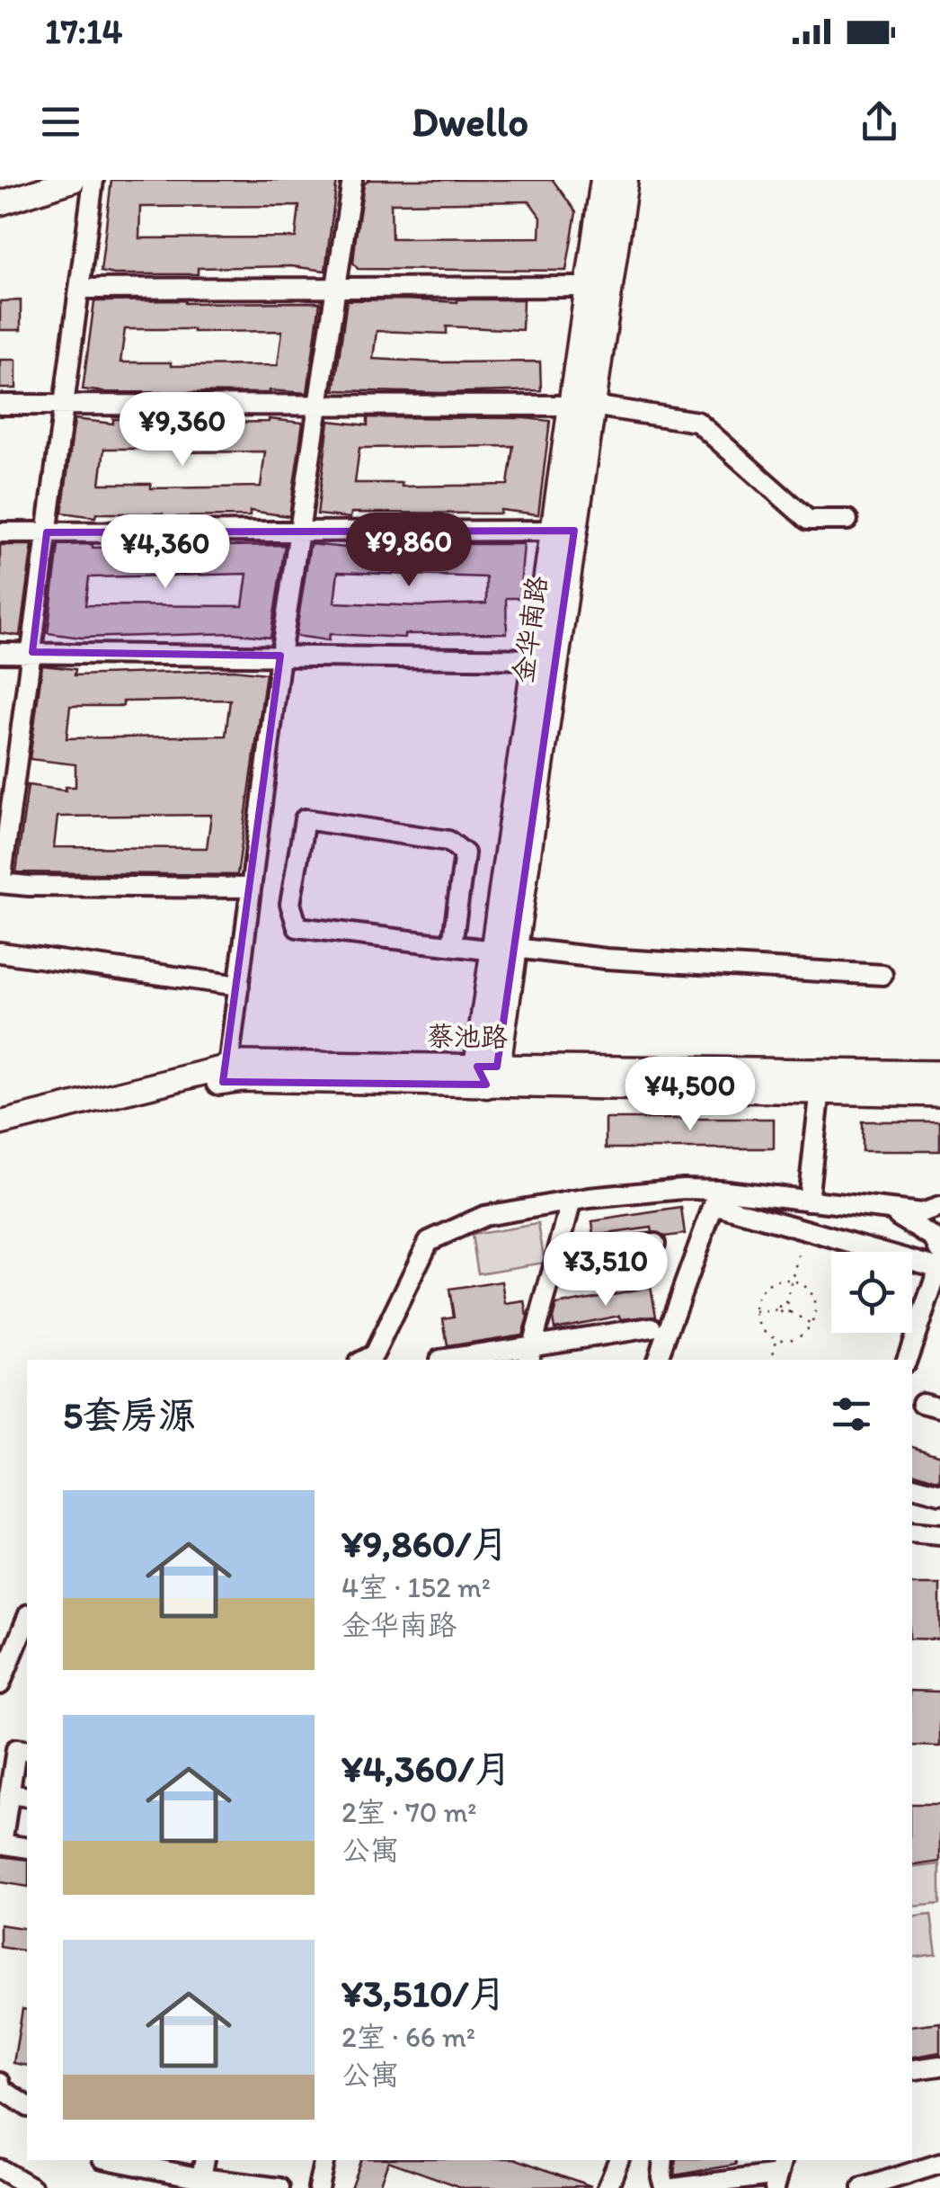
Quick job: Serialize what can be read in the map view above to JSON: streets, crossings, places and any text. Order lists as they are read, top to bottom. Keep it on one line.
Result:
{"streets":{"main road":["金华南路"],"street":["蔡池路"]},"crossings":[["金华南路","蔡池路"]],"page":{"status":"17:14","header":"Dwello","price":["¥9,360","¥9,860","¥4,360","¥4,500","¥3,510"],"heading":"5套房源","list":[{"name":"¥9,860/月","note":"4室 · 152 m² · 金华南路"},{"name":"¥4,360/月","note":"2室 · 70 m² · 公寓"},{"name":"¥3,510/月","note":"2室 · 66 m² · 公寓"}]}}
